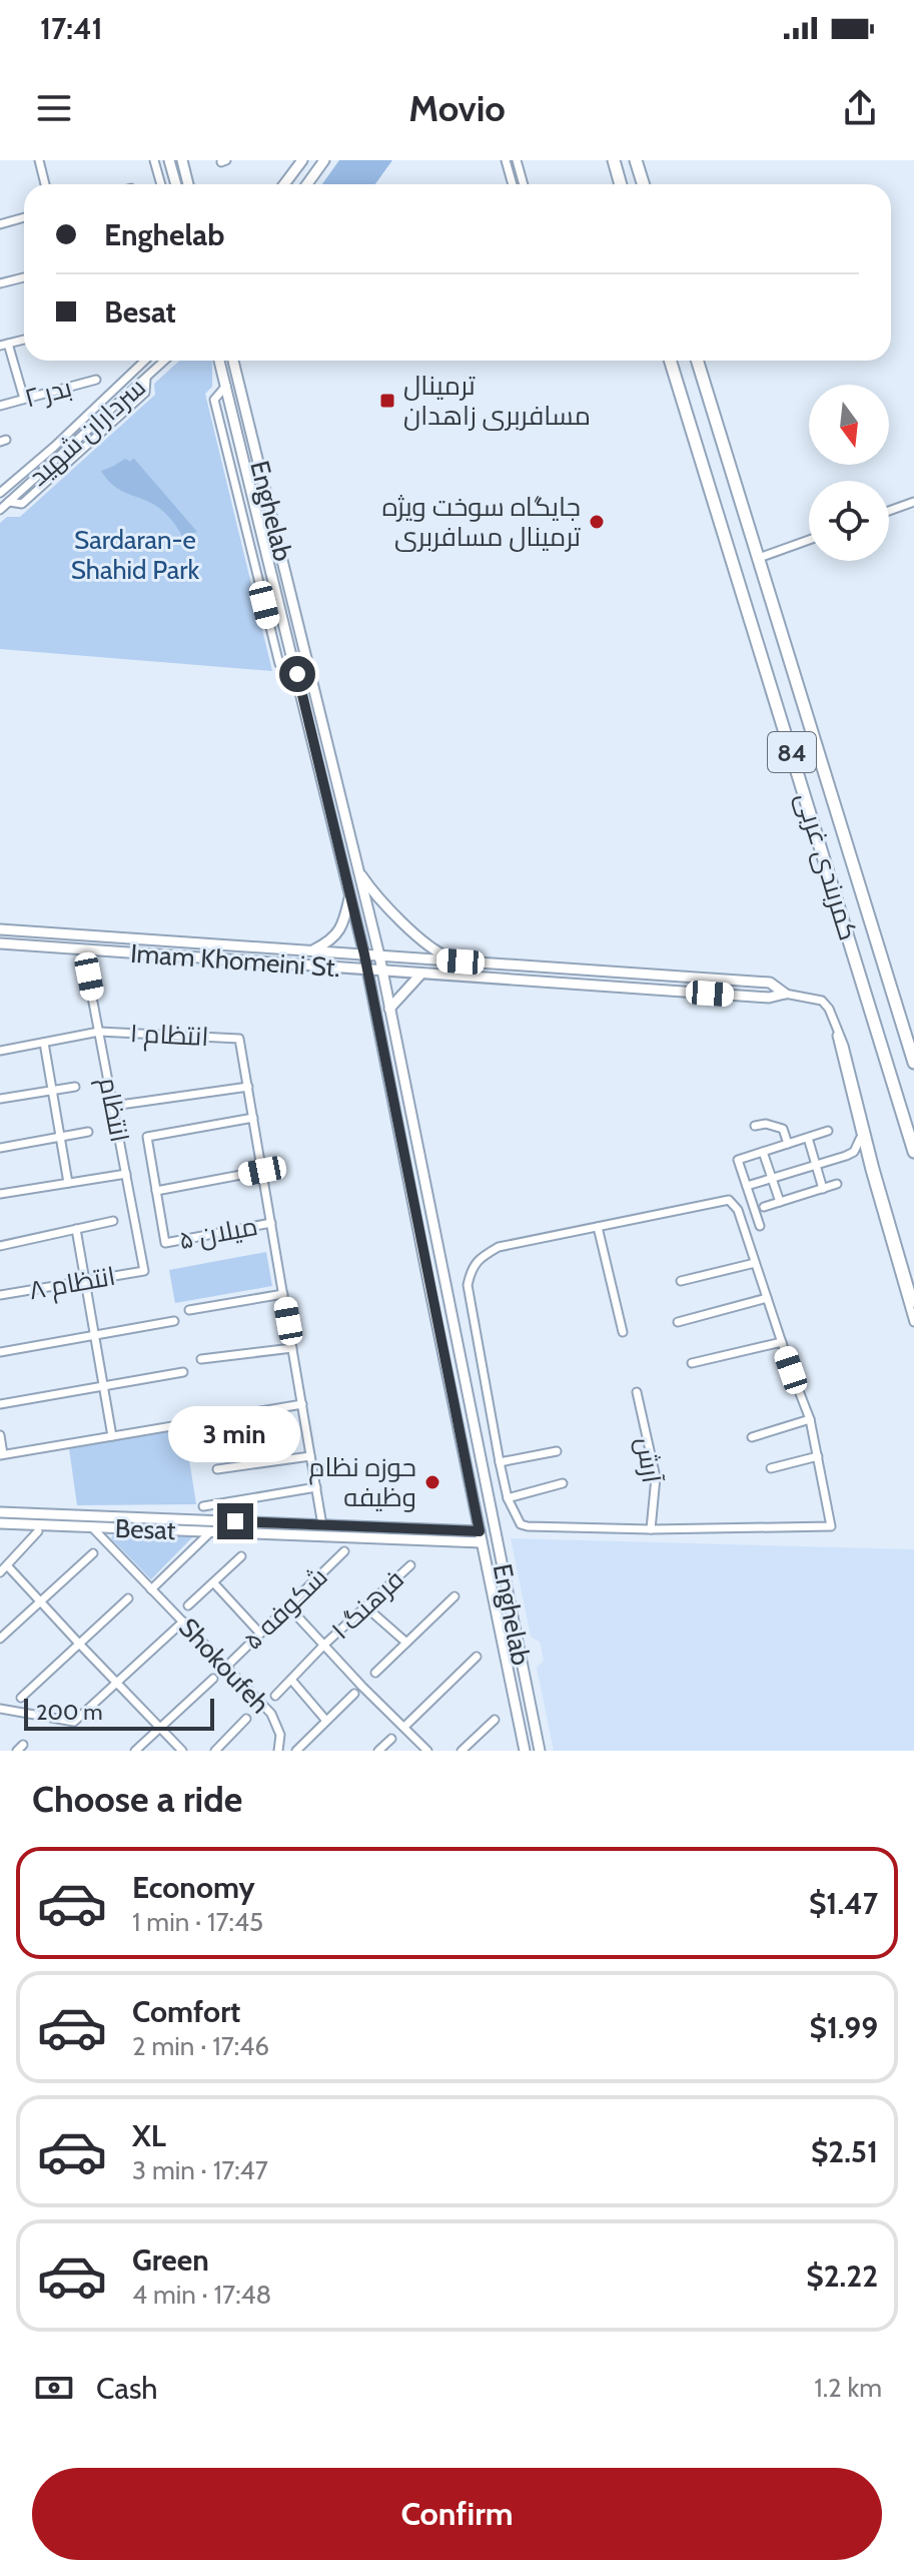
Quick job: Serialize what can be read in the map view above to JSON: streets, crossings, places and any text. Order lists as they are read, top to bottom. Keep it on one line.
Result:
{"streets":{"highway":["84","کمربندی غربی"],"main road":["Enghelab","Imam Khomeini St.","Besat"],"street":["بدر ۲","سرداران شهید","انتظام ۱","انتظام","میلان ۵","انتظام ۸","آرش","فرهنگ ۱","شکوفه ۵","Shokoufeh"]},"crossings":[["Enghelab","Imam Khomeini St."],["Enghelab","Besat"],["Imam Khomeini St.","انتظام"],["انتظام ۱","انتظام"],["انتظام","انتظام ۸"],["Besat","Shokoufeh"],["شکوفه ۵","Shokoufeh"]],"parks":["Sardaran-e Shahid Park"],"places":{"transit":["ترمینال مسافربری زاهدان"],"other":["جایگاه سوخت ویژه ترمینال مسافربری","حوزه نظام وظیفه"]},"scale_bar":"200 m","north":"bottom","page":{"status":"17:41","header":"Movio","banner":["Enghelab","Besat"],"bubble":"3 min","scale":"200 m","heading":"Choose a ride","list":[{"name":"Economy","note":"1 min · 17:45","value":"$1.47"},{"name":"Comfort","note":"2 min · 17:46","value":"$1.99"},{"name":"XL","note":"3 min · 17:47","value":"$2.51"},{"name":"Green","note":"4 min · 17:48","value":"$2.22"}],"pay":["Cash","1.2 km"],"buttons":"Confirm"}}
